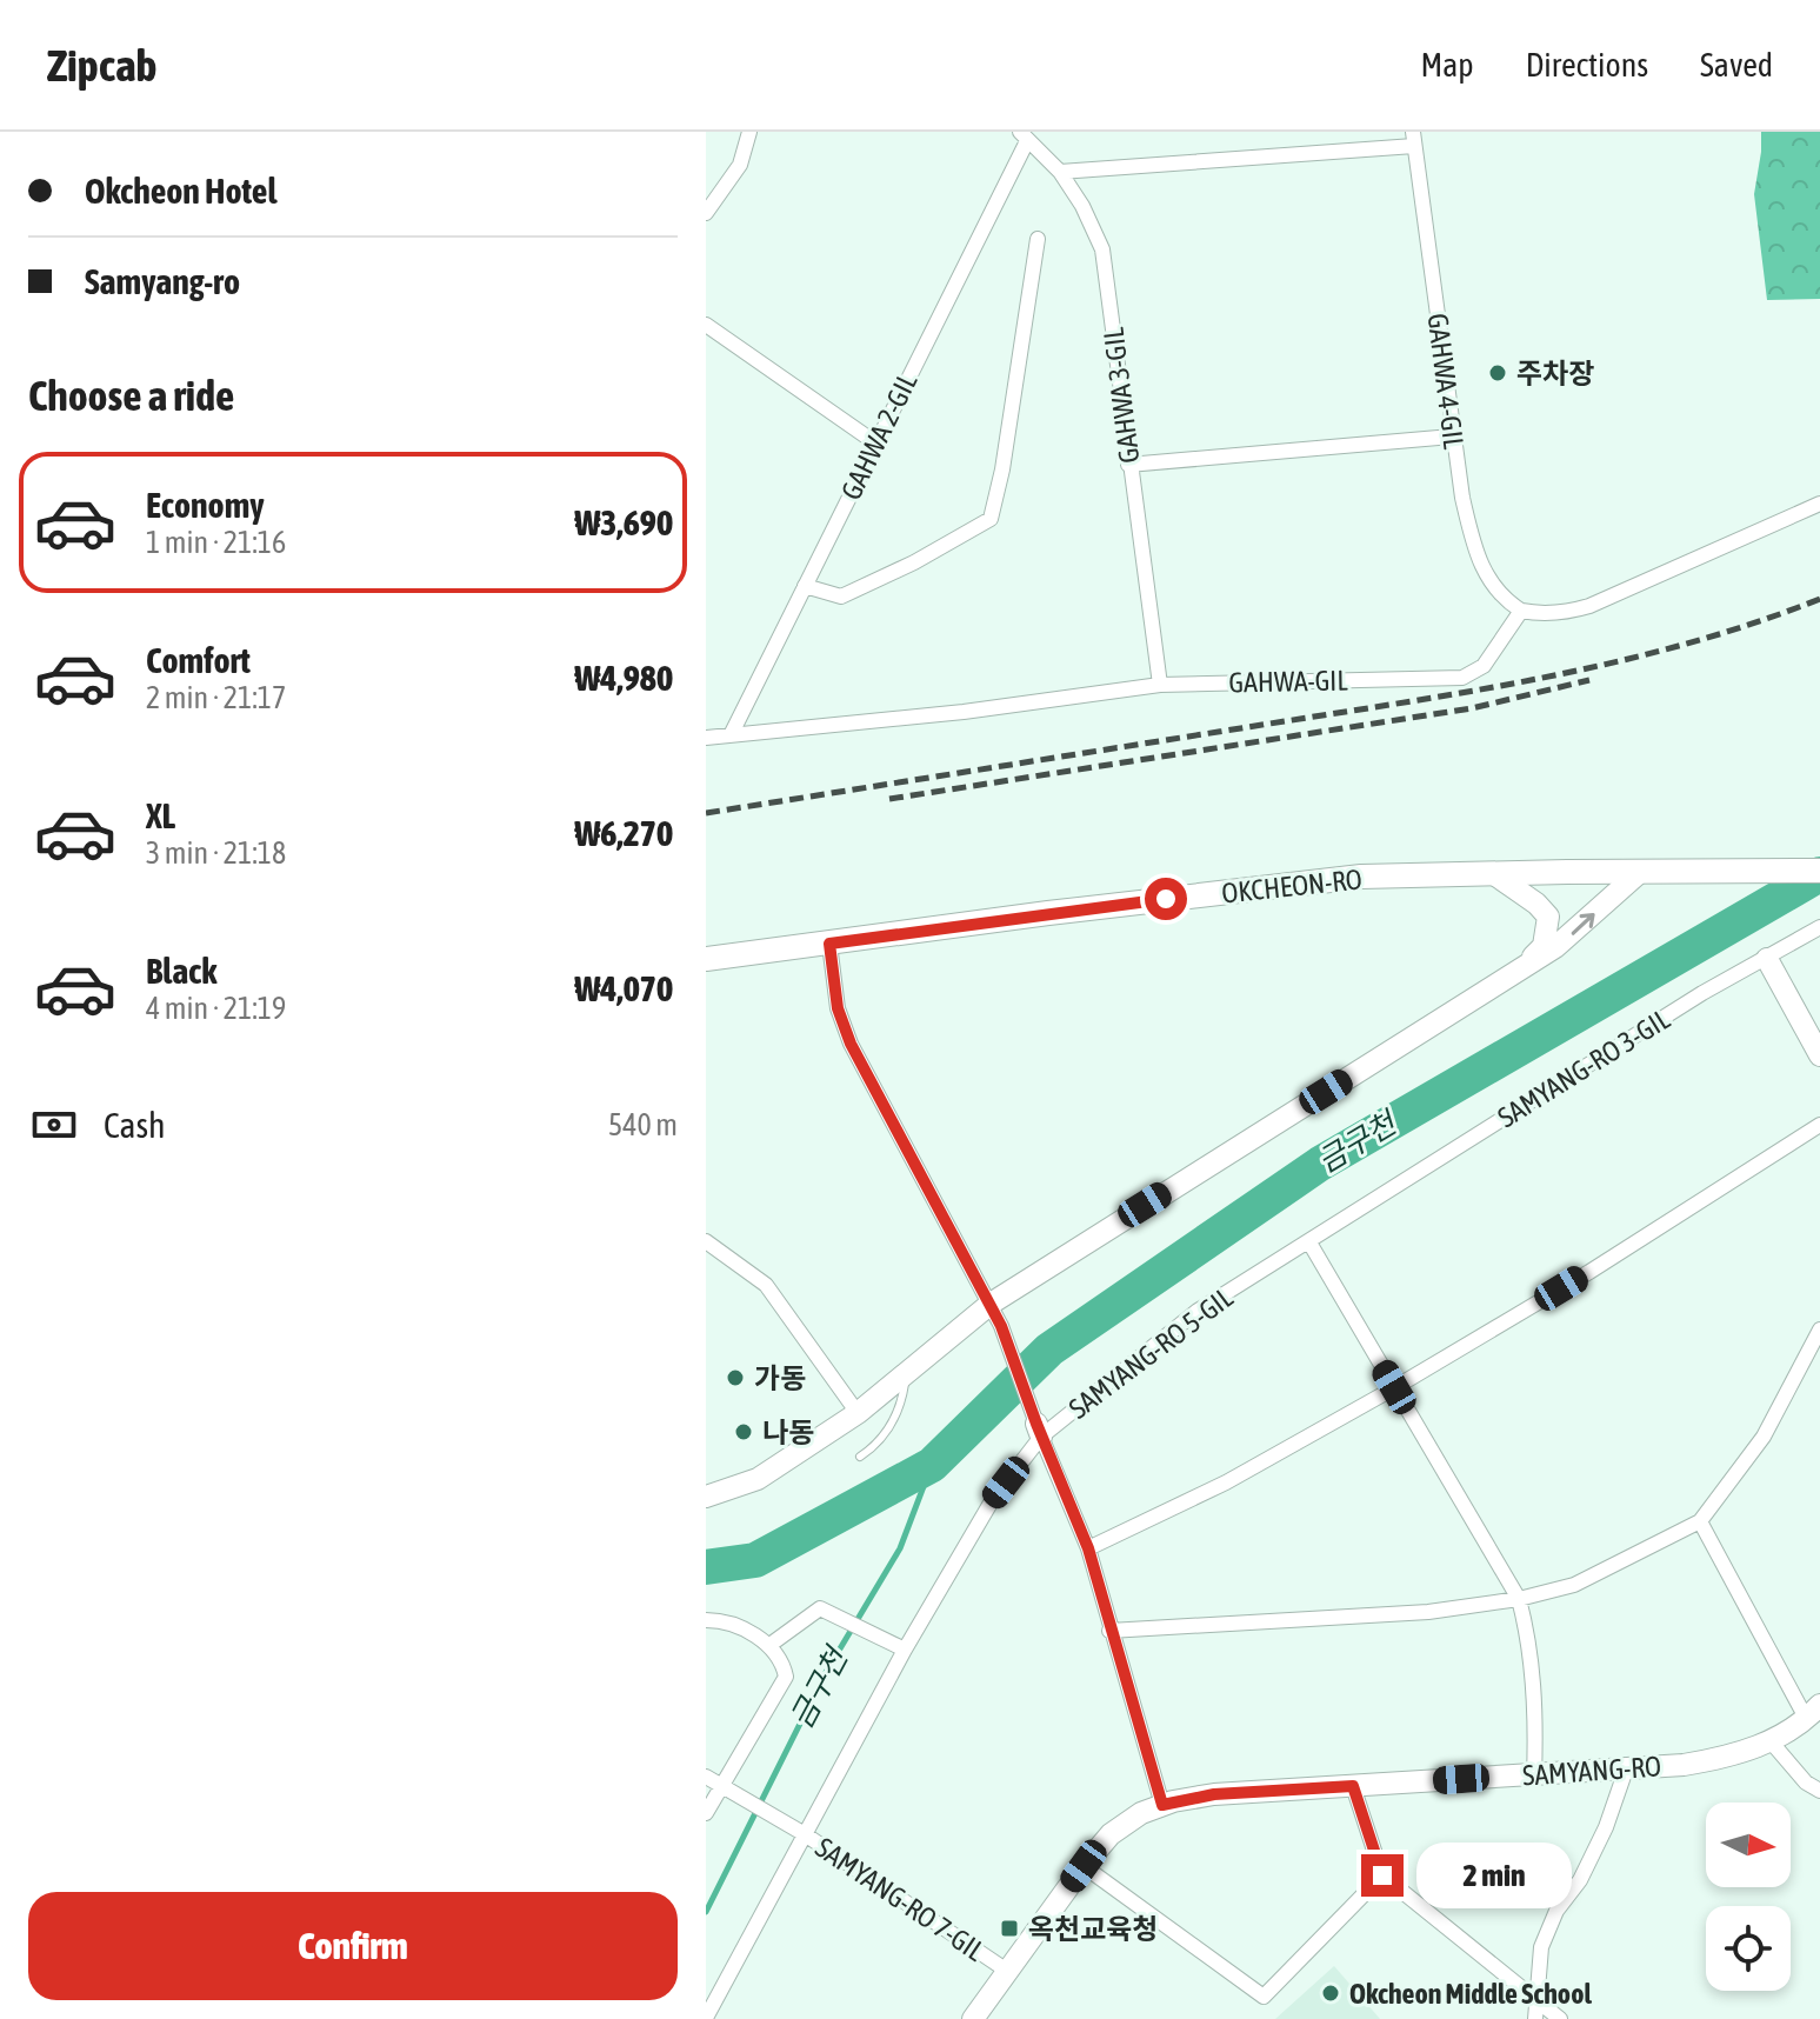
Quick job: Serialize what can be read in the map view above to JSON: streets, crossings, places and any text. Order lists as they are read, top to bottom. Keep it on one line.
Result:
{"streets":{"main road":["OKCHEON-RO"],"street":["GAHWA 4-GIL","GAHWA 3-GIL","GAHWA 2-GIL","GAHWA-GIL","SAMYANG-RO 3-GIL","SAMYANG-RO 5-GIL","SAMYANG-RO","SAMYANG-RO 7-GIL"]},"crossings":[["GAHWA 4-GIL","GAHWA-GIL"],["GAHWA 3-GIL","GAHWA 2-GIL"],["GAHWA 3-GIL","GAHWA-GIL"],["GAHWA 2-GIL","GAHWA-GIL"],["SAMYANG-RO 3-GIL","SAMYANG-RO 5-GIL"],["SAMYANG-RO 5-GIL","SAMYANG-RO 7-GIL"],["SAMYANG-RO","SAMYANG-RO 7-GIL"]],"water":["금구천"],"places":{"other":["주차장","가동","나동","Okcheon Middle School"],"transit":["옥천교육청"]},"north":"right","page":{"header":"Zipcab","nav":["Map","Directions","Saved"],"banner":["Okcheon Hotel","Samyang-ro"],"heading":"Choose a ride","list":[{"name":"Economy","note":"1 min · 21:16","value":"₩3,690"},{"name":"Comfort","note":"2 min · 21:17","value":"₩4,980"},{"name":"XL","note":"3 min · 21:18","value":"₩6,270"},{"name":"Black","note":"4 min · 21:19","value":"₩4,070"}],"pay":["Cash","540 m"],"bubble":"2 min","buttons":"Confirm"}}
